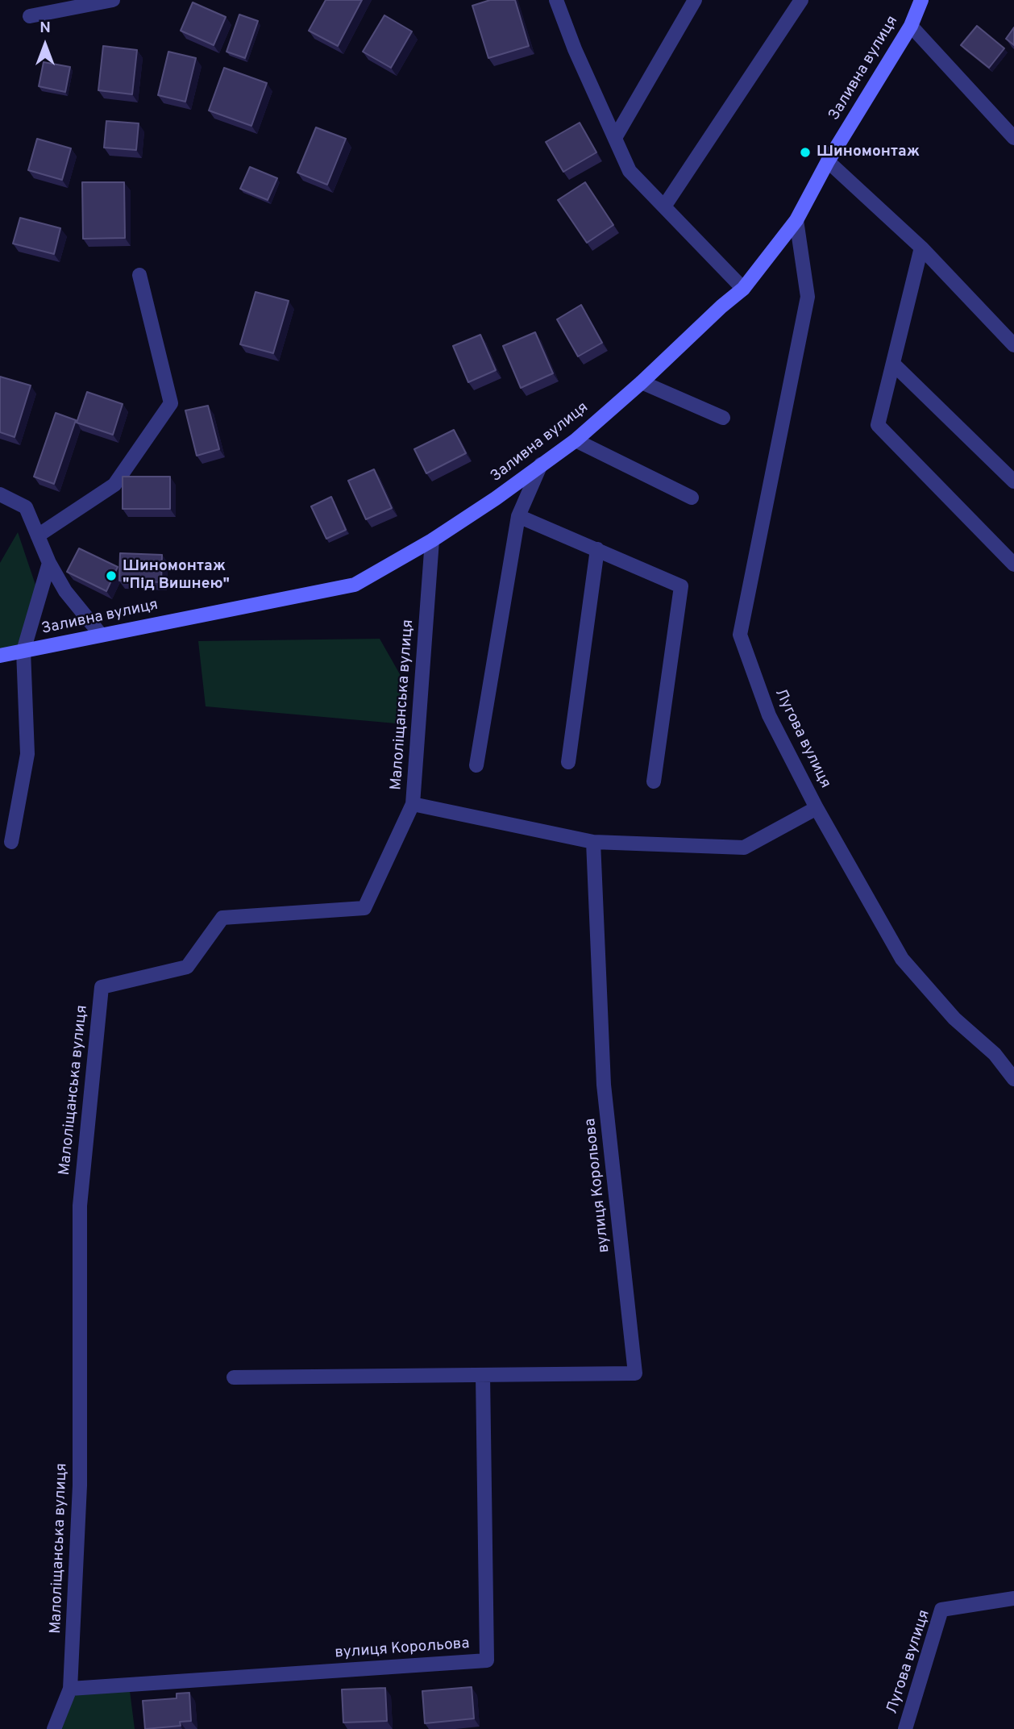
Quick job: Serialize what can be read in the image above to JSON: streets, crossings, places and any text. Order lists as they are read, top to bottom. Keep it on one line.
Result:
{"streets":{"street":["Заливна вулиця","Малоліщанська вулиця","Лугова вулиця","вулиця Корольова"]},"crossings":[["Заливна вулиця","Малоліщанська вулиця"],["Заливна вулиця","Лугова вулиця"],["Малоліщанська вулиця","вулиця Корольова"]],"places":["Шиномонтаж","Шиномонтаж \"Під Вишнею\""],"north":"top"}
